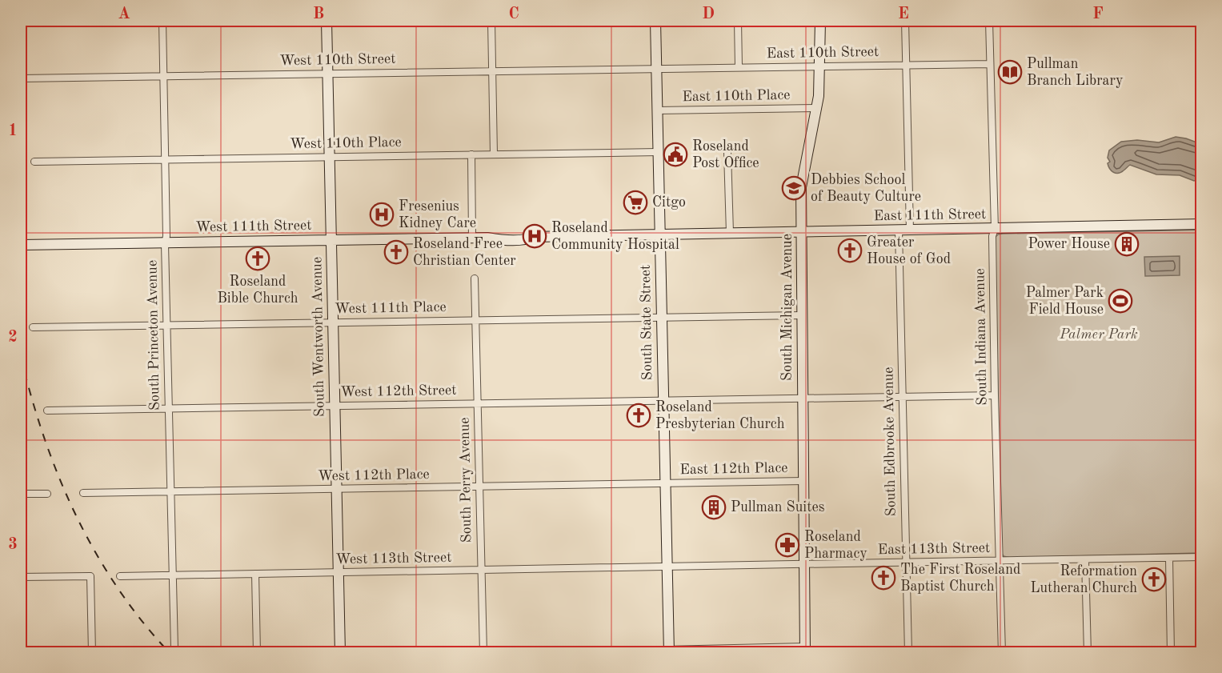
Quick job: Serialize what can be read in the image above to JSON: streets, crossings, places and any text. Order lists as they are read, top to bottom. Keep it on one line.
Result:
{"streets":{"main road":["East 111th Street","West 111th Street","South Michigan Avenue","South State Street","South Wentworth Avenue"],"street":["East 110th Street","West 110th Street","East 110th Place","West 110th Place","West 111th Place","South Princeton Avenue","South Indiana Avenue","West 112th Street","South Edbrooke Avenue","East 112th Place","West 112th Place","South Perry Avenue","East 113th Street","West 113th Street"]},"crossings":[["East 110th Street","West 110th Street"],["East 110th Street","South Michigan Avenue"],["East 110th Street","South State Street"],["East 110th Street","South Indiana Avenue"],["West 110th Street","South State Street"],["West 110th Street","South Princeton Avenue"],["West 110th Street","South Wentworth Avenue"],["East 110th Place","South Michigan Avenue"],["East 110th Place","South State Street"],["West 110th Place","South State Street"],["West 110th Place","South Princeton Avenue"],["West 110th Place","South Wentworth Avenue"],["East 111th Street","West 111th Street"],["East 111th Street","South Michigan Avenue"],["East 111th Street","South State Street"],["East 111th Street","South Indiana Avenue"],["East 111th Street","South Edbrooke Avenue"],["West 111th Street","South State Street"],["West 111th Street","South Princeton Avenue"],["West 111th Street","South Wentworth Avenue"],["South Michigan Avenue","West 111th Place"],["South Michigan Avenue","West 112th Street"],["South Michigan Avenue","East 112th Place"],["South Michigan Avenue","East 113th Street"],["West 111th Place","South State Street"],["West 111th Place","South Princeton Avenue"],["West 111th Place","South Wentworth Avenue"],["West 111th Place","South Perry Avenue"],["South State Street","West 112th Street"],["South State Street","East 112th Place"],["South State Street","West 112th Place"],["South State Street","East 113th Street"],["South State Street","West 113th Street"],["South Princeton Avenue","West 112th Street"],["South Princeton Avenue","West 112th Place"],["South Princeton Avenue","West 113th Street"],["South Wentworth Avenue","West 112th Street"],["South Wentworth Avenue","West 112th Place"],["South Wentworth Avenue","West 113th Street"],["South Indiana Avenue","West 112th Street"],["South Indiana Avenue","East 113th Street"],["West 112th Street","South Edbrooke Avenue"],["West 112th Street","South Perry Avenue"],["South Edbrooke Avenue","East 113th Street"],["East 112th Place","West 112th Place"],["West 112th Place","South Perry Avenue"],["South Perry Avenue","West 113th Street"],["East 113th Street","West 113th Street"]],"parks":["Palmer Park"],"places":{"library":["Pullman Branch Library"],"public building":["Roseland Post Office"],"school or university":["Debbies School of Beauty Culture"],"supermarket":["Citgo"],"hospital":["Fresenius Kidney Care","Roseland Community Hospital"],"building":["Power House","Pullman Suites"],"church":["Greater House of God","Roseland Free Christian Center","Roseland Bible Church","Roseland Presbyterian Church","The First Roseland Baptist Church","Reformation Lutheran Church"],"sports":["Palmer Park Field House"],"pharmacy":["Roseland Pharmacy"]},"grid":{"columns":["A","B","C","D","E","F"],"rows":["1","2","3"]}}
